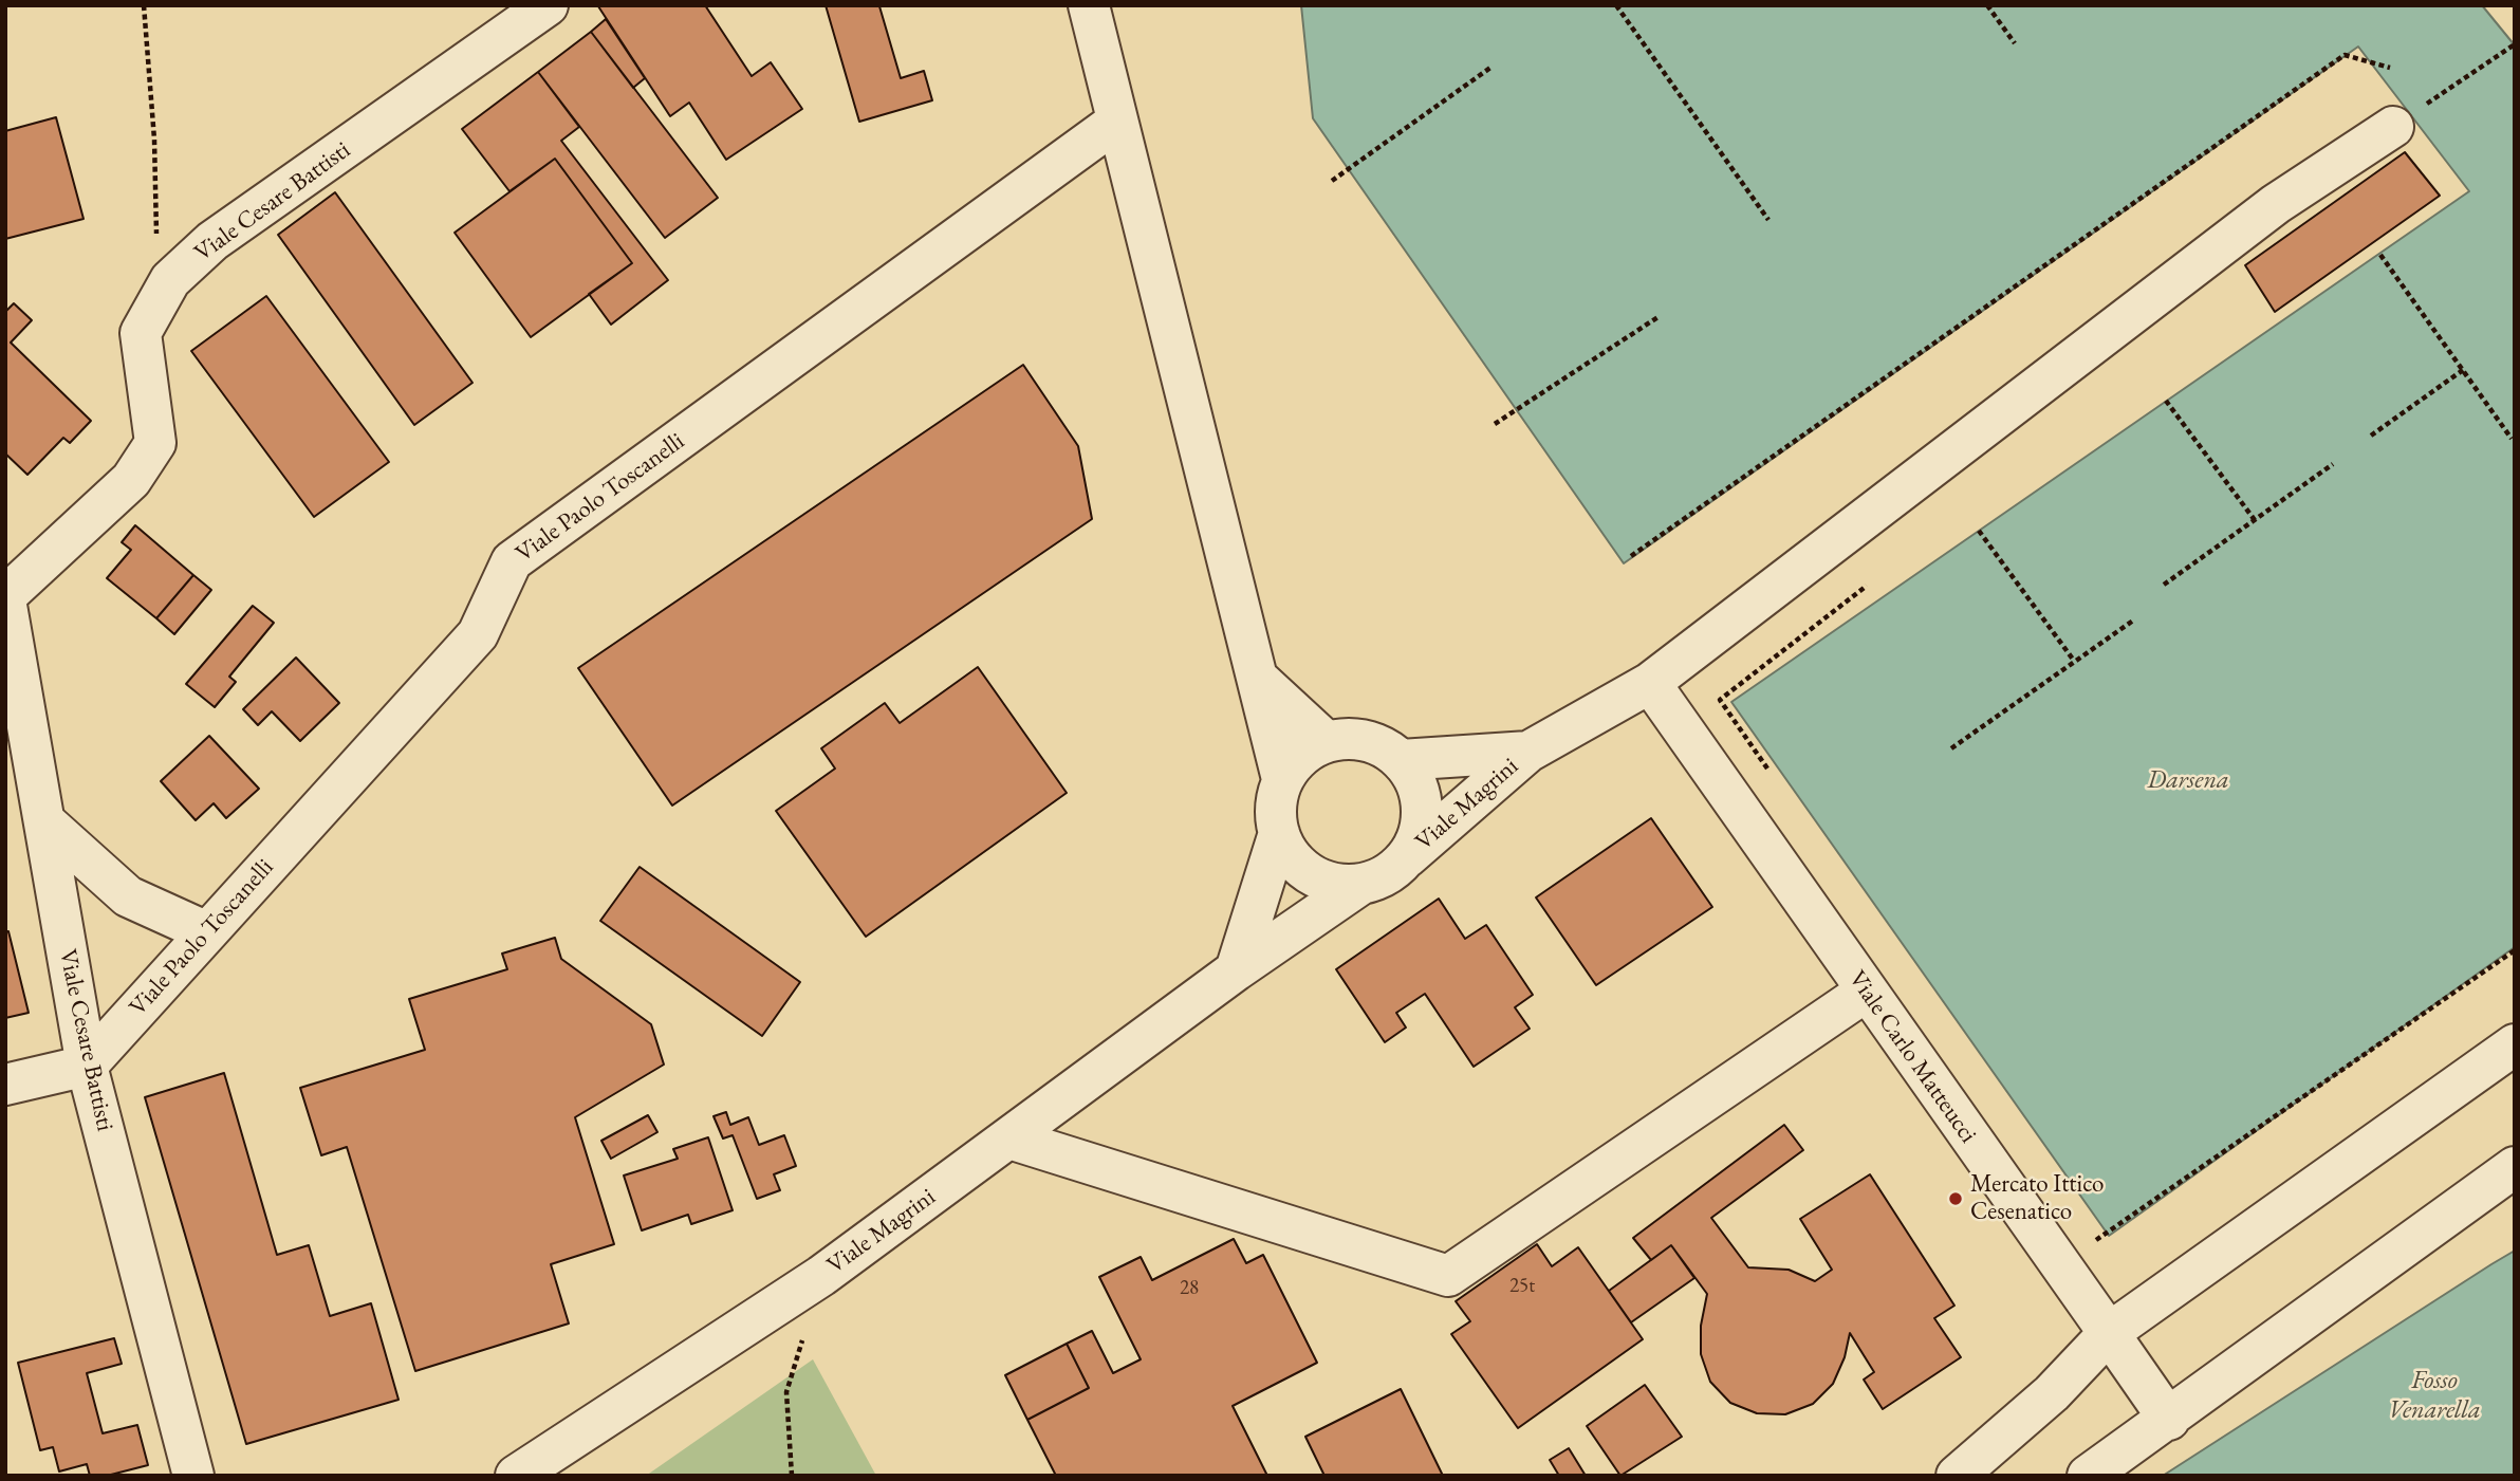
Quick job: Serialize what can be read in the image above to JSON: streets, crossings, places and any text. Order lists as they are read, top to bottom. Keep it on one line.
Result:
{"streets":{"street":["Viale Cesare Battisti","Viale Paolo Toscanelli","Viale Magrini","Viale Carlo Matteucci"]},"crossings":[["Viale Cesare Battisti","Viale Paolo Toscanelli"],["Viale Magrini","Viale Carlo Matteucci"]],"water":["Darsena","Fosso Venarella"],"places":["Mercato Ittico Cesenatico"],"house_numbers":["25t","28"]}
